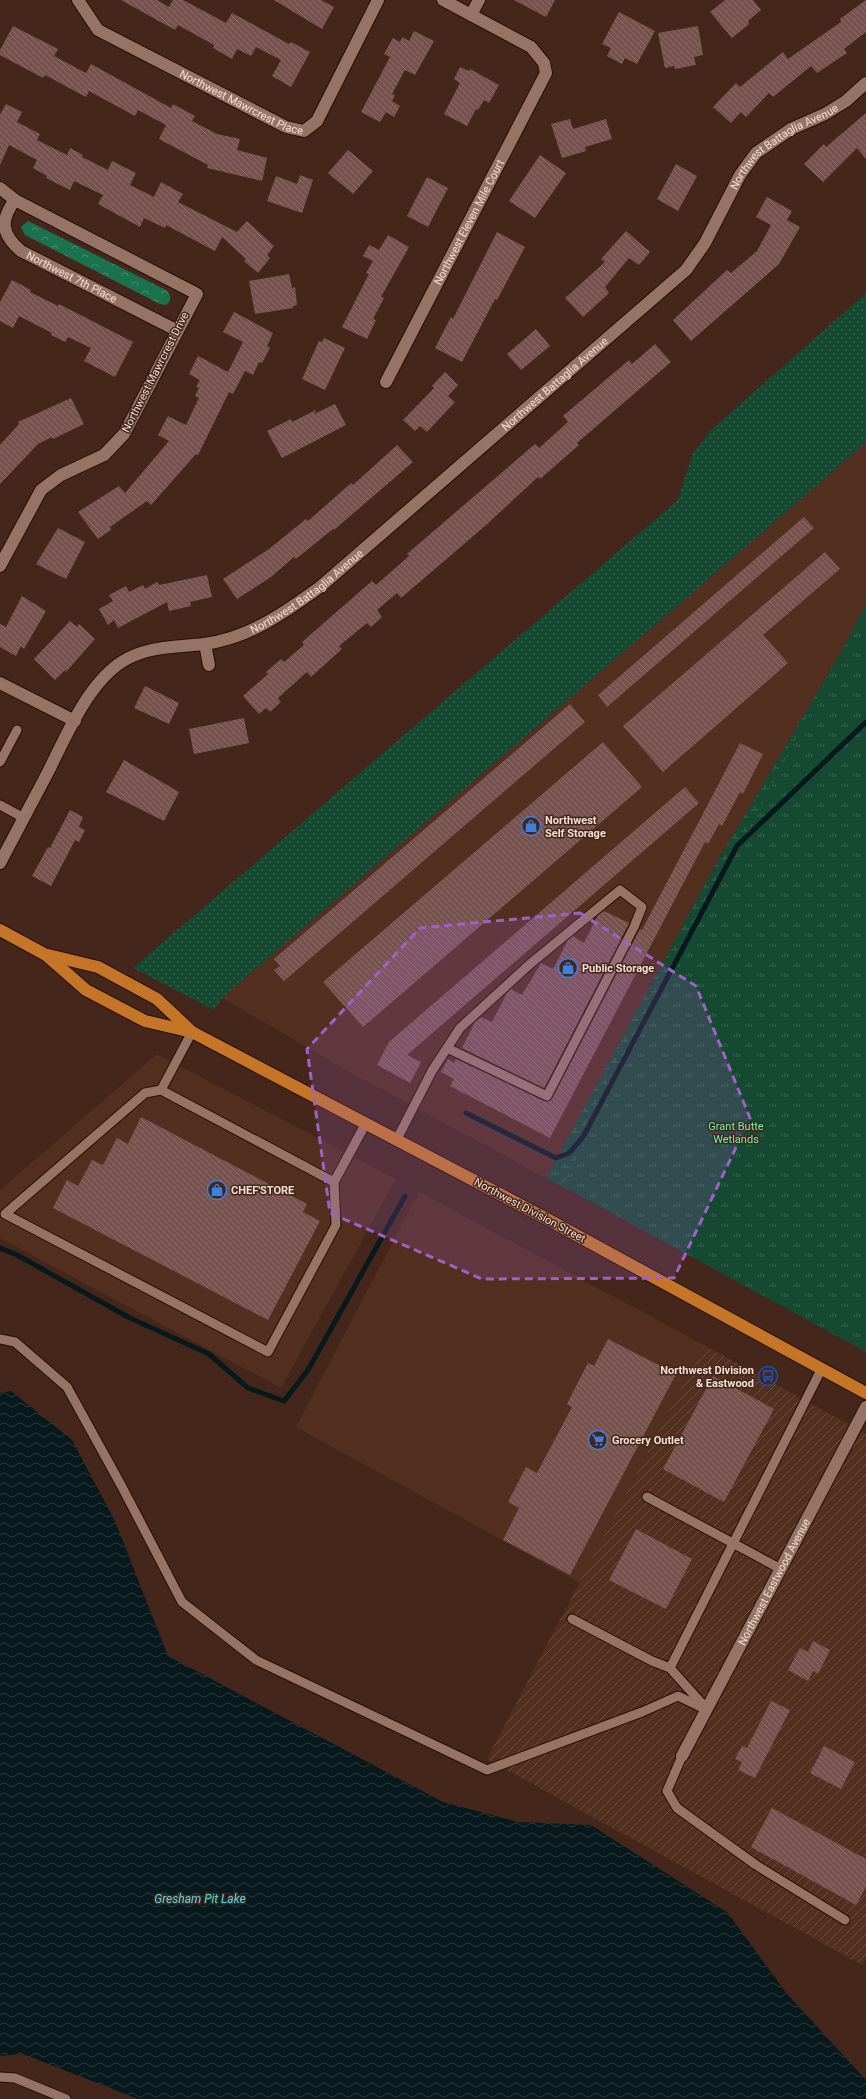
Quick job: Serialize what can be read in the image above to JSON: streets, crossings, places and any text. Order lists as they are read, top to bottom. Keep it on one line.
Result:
{"streets":{"main road":["Northwest Division Street"],"street":["Northwest Mawrcrest Place","Northwest Battaglia Avenue","Northwest Eleven Mile Court","Northwest 7th Place","Northwest Mawrcrest Drive","Northwest Eastwood Avenue"]},"crossings":[["Northwest 7th Place","Northwest Mawrcrest Drive"]],"water":["Gresham Pit Lake"],"parks":["Grant Butte Wetlands"],"places":{"shop":["Northwest Self Storage","Public Storage","CHEF'STORE"],"bus stop":["Northwest Division & Eastwood"],"supermarket":["Grocery Outlet"]}}
